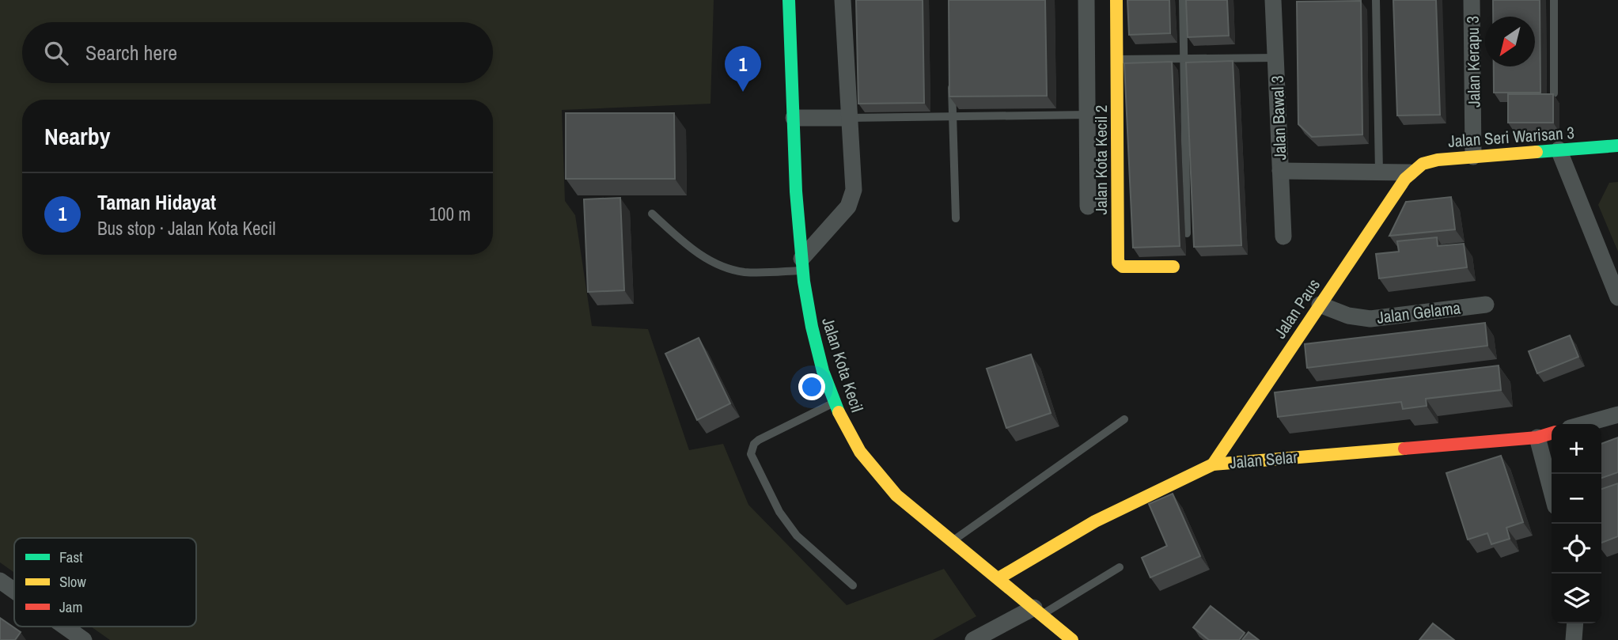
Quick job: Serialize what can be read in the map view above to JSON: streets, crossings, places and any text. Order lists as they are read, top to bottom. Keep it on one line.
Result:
{"streets":{"street":["Jalan Kerapu 3","Jalan Bawal 3","Jalan Seri Warisan 3","Jalan Kota Kecil 2","Jalan Paus","Jalan Gelama","Jalan Kota Kecil","Jalan Selar"]},"crossings":[["Jalan Kerapu 3","Jalan Seri Warisan 3"],["Jalan Seri Warisan 3","Jalan Paus"],["Jalan Paus","Jalan Gelama"],["Jalan Paus","Jalan Selar"],["Jalan Kota Kecil","Jalan Selar"]],"legend":["Fast","Slow","Jam"],"north":"bottom left","page":{"search":"Search here","pins":"1","heading":"Nearby","list":[{"mark":"1","name":"Taman Hidayat","note":"Bus stop · Jalan Kota Kecil","value":"100 m"}],"map_buttons":["+","−"]}}
